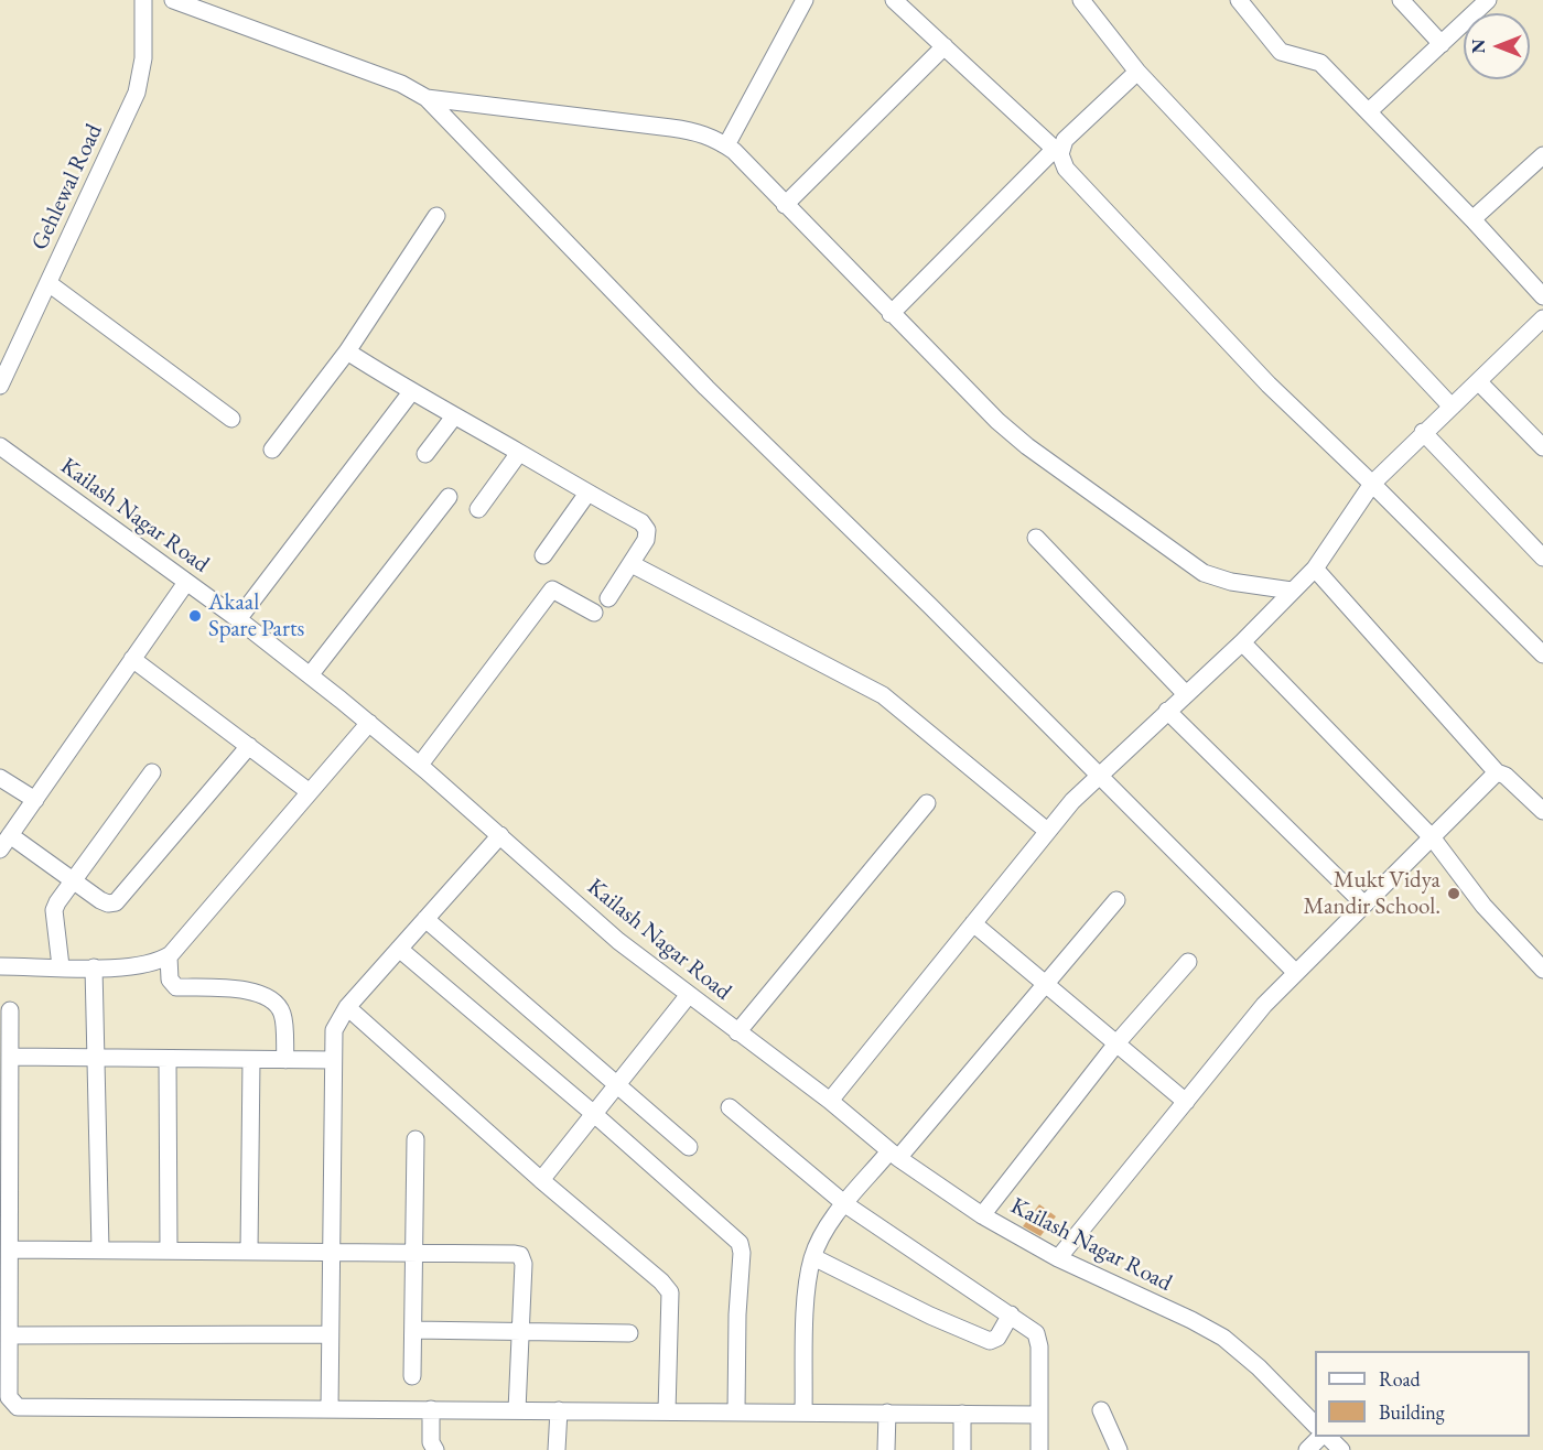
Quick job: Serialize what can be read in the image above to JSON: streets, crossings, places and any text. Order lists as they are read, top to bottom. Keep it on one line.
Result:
{"streets":{"street":["Gehlewal Road","Kailash Nagar Road"]},"places":["Akaal Spare Parts","Mukt Vidya Mandir School."],"legend":["Road","Building"],"north":"left"}
